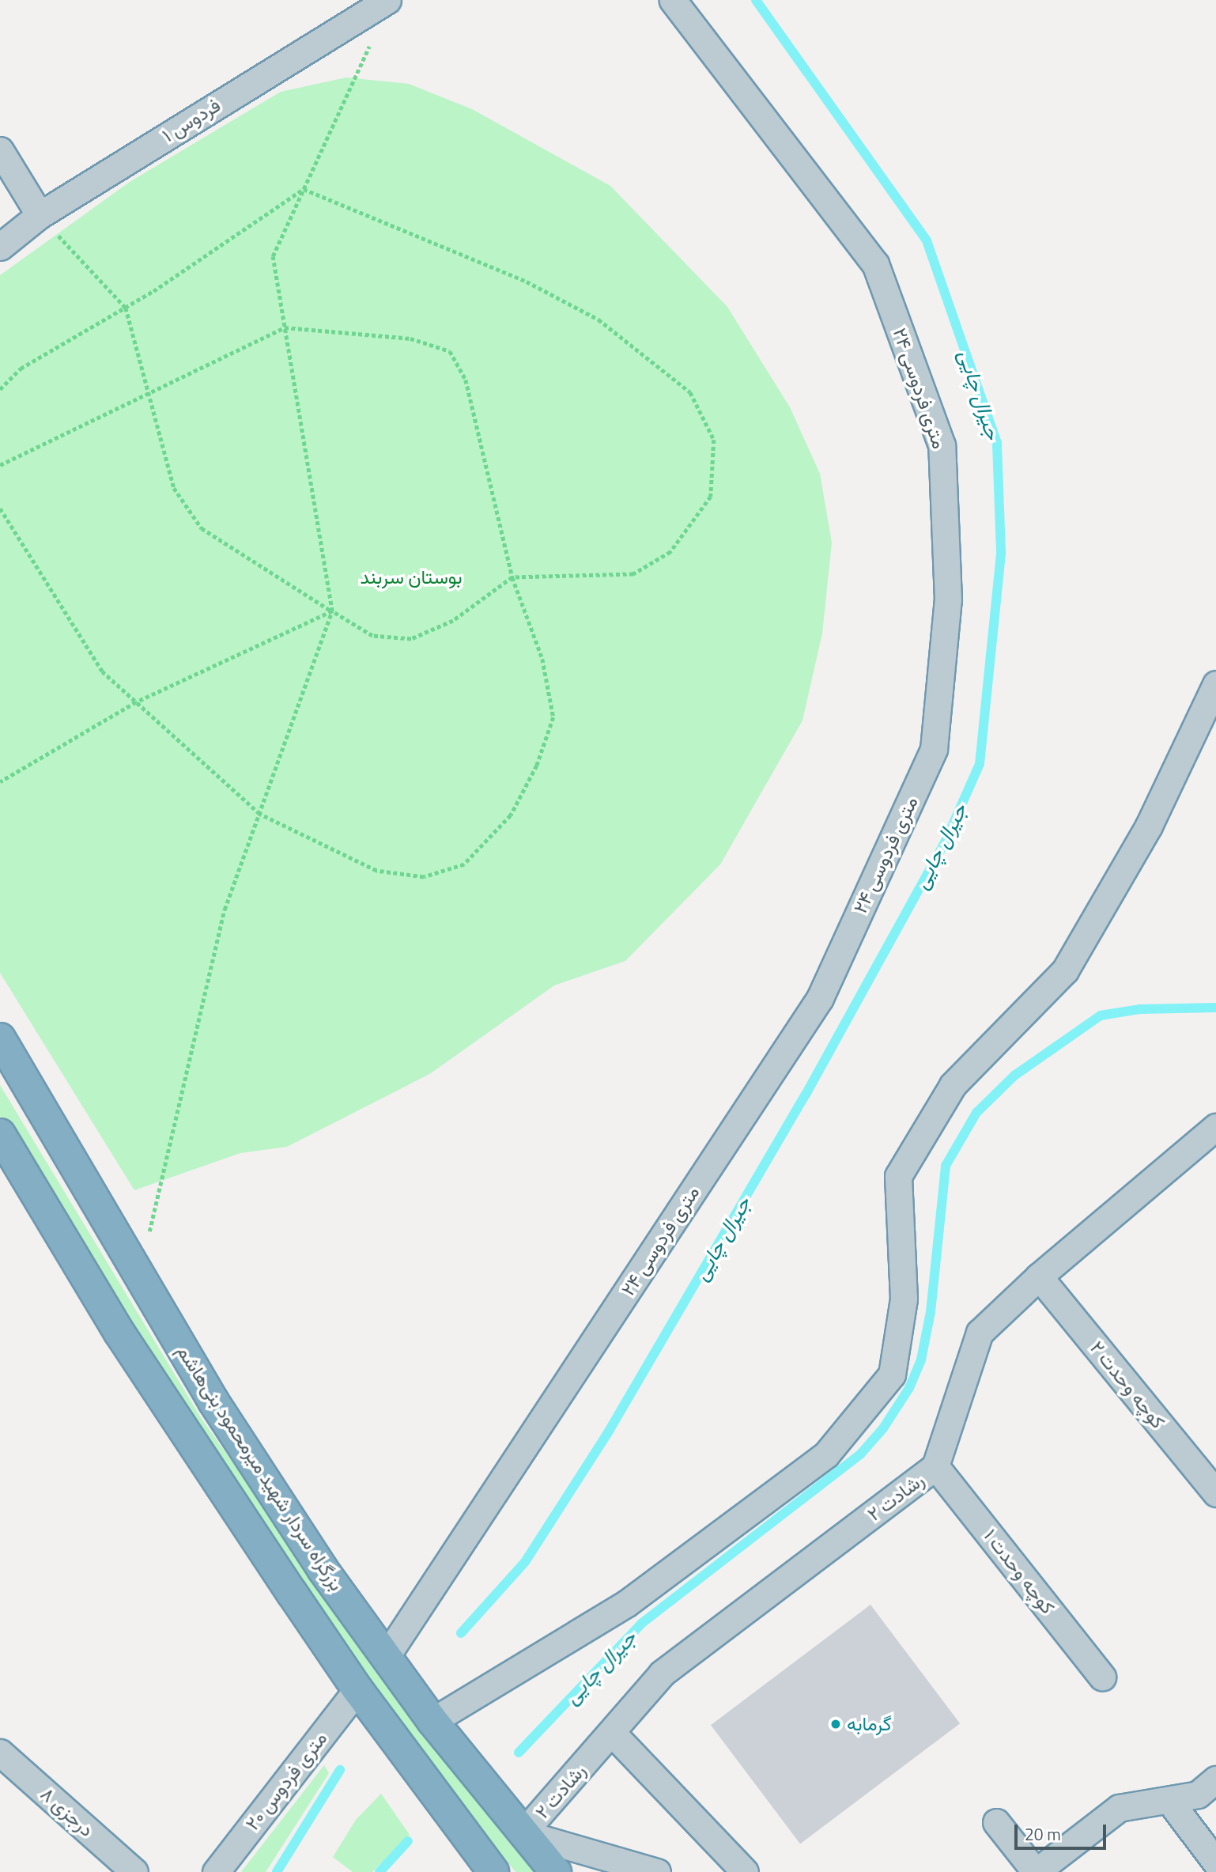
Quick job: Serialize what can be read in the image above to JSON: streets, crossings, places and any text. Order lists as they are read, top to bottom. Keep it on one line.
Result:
{"streets":{"highway":["بزرگراه سردار شهید میرمحمود بنی‌هاشم"],"street":["فردوس ۱","۲۴ متری فردوسی","کوچه وحدت ۲","رشادت ۲","کوچه وحدت ۱","۲۰ متری فردوس","درجزی ۸"]},"crossings":[["۲۴ متری فردوسی","بزرگراه سردار شهید میرمحمود بنی‌هاشم"],["کوچه وحدت ۲","رشادت ۲"],["بزرگراه سردار شهید میرمحمود بنی‌هاشم","رشادت ۲"],["رشادت ۲","کوچه وحدت ۱"]],"water":["جیرال چایی"],"parks":["بوستان سربند"],"places":["گرمابه"],"scale_bar":"20 m"}
